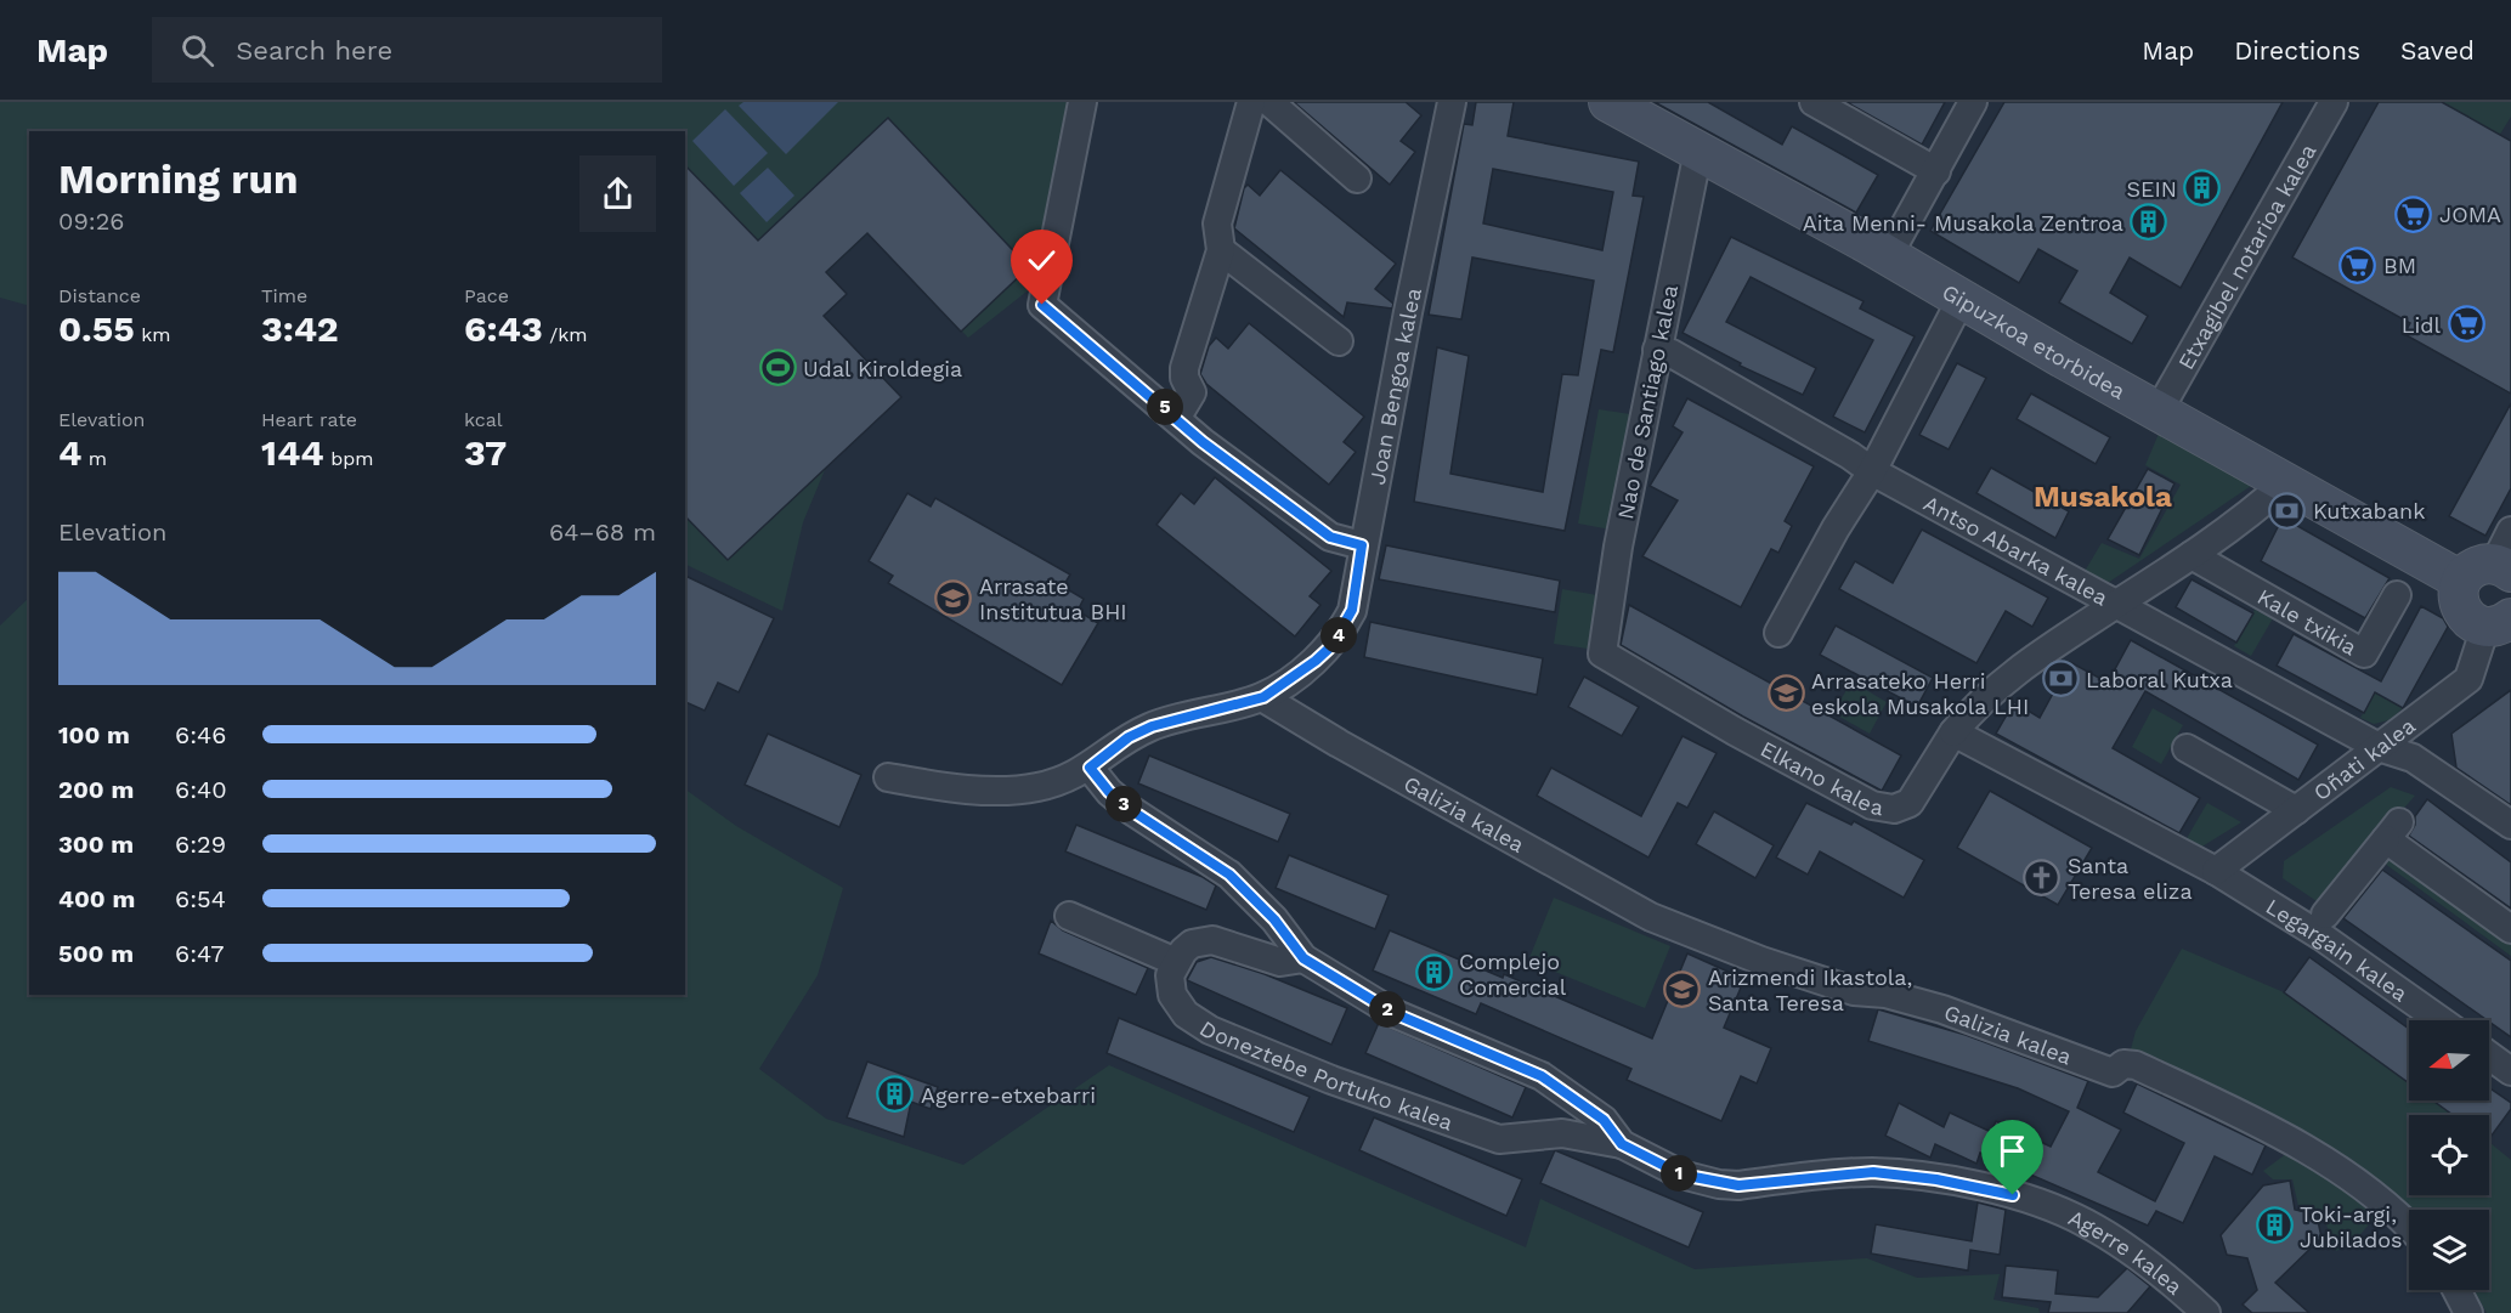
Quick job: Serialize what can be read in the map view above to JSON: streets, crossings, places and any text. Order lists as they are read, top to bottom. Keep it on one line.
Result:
{"streets":{"street":["Etxagibel notarioa kalea","Gipuzkoa etorbidea","Joan Bengoa kalea","Nao de Santiago kalea","Antso Abarka kalea","Kale txikia","Oñati kalea","Elkano kalea","Galizia kalea","Legargain kalea","Doneztebe Portuko kalea","Agerre kalea"]},"crossings":[["Etxagibel notarioa kalea","Gipuzkoa etorbidea"],["Gipuzkoa etorbidea","Nao de Santiago kalea"],["Joan Bengoa kalea","Galizia kalea"],["Nao de Santiago kalea","Antso Abarka kalea"],["Nao de Santiago kalea","Elkano kalea"],["Antso Abarka kalea","Oñati kalea"],["Oñati kalea","Legargain kalea"],["Doneztebe Portuko kalea","Agerre kalea"]],"districts":["Musakola"],"places":{"building":["SEIN","Aita Menni- Musakola Zentroa","Complejo Comercial","Agerre-etxebarri","Toki-argi, Jubilados"],"supermarket":["JOMA","BM","Lidl"],"sports":["Udal Kiroldegia"],"bank":["Kutxabank","Laboral Kutxa"],"school or university":["Arrasate Institutua BHI","Arrasateko Herri eskola Musakola LHI","Arizmendi Ikastola, Santa Teresa"],"church":["Santa Teresa eliza"]},"north":"left","page":{"header":"Map","search":"Search here","nav":["Map","Directions","Saved"],"heading":["Morning run","09:26"],"stats":[["Distance","0.55 km"],["Time","3:42"],["Pace","6:43 /km"],["Elevation","4 m"],["Heart rate","144 bpm"],["kcal","37"]],"pins":["5","4","3","2","1"],"chart":["Elevation","64–68 m"],"list":[{"name":"100 m","note":"6:46"},{"name":"200 m","note":"6:40"},{"name":"300 m","note":"6:29"},{"name":"400 m","note":"6:54"},{"name":"500 m","note":"6:47"}]}}
